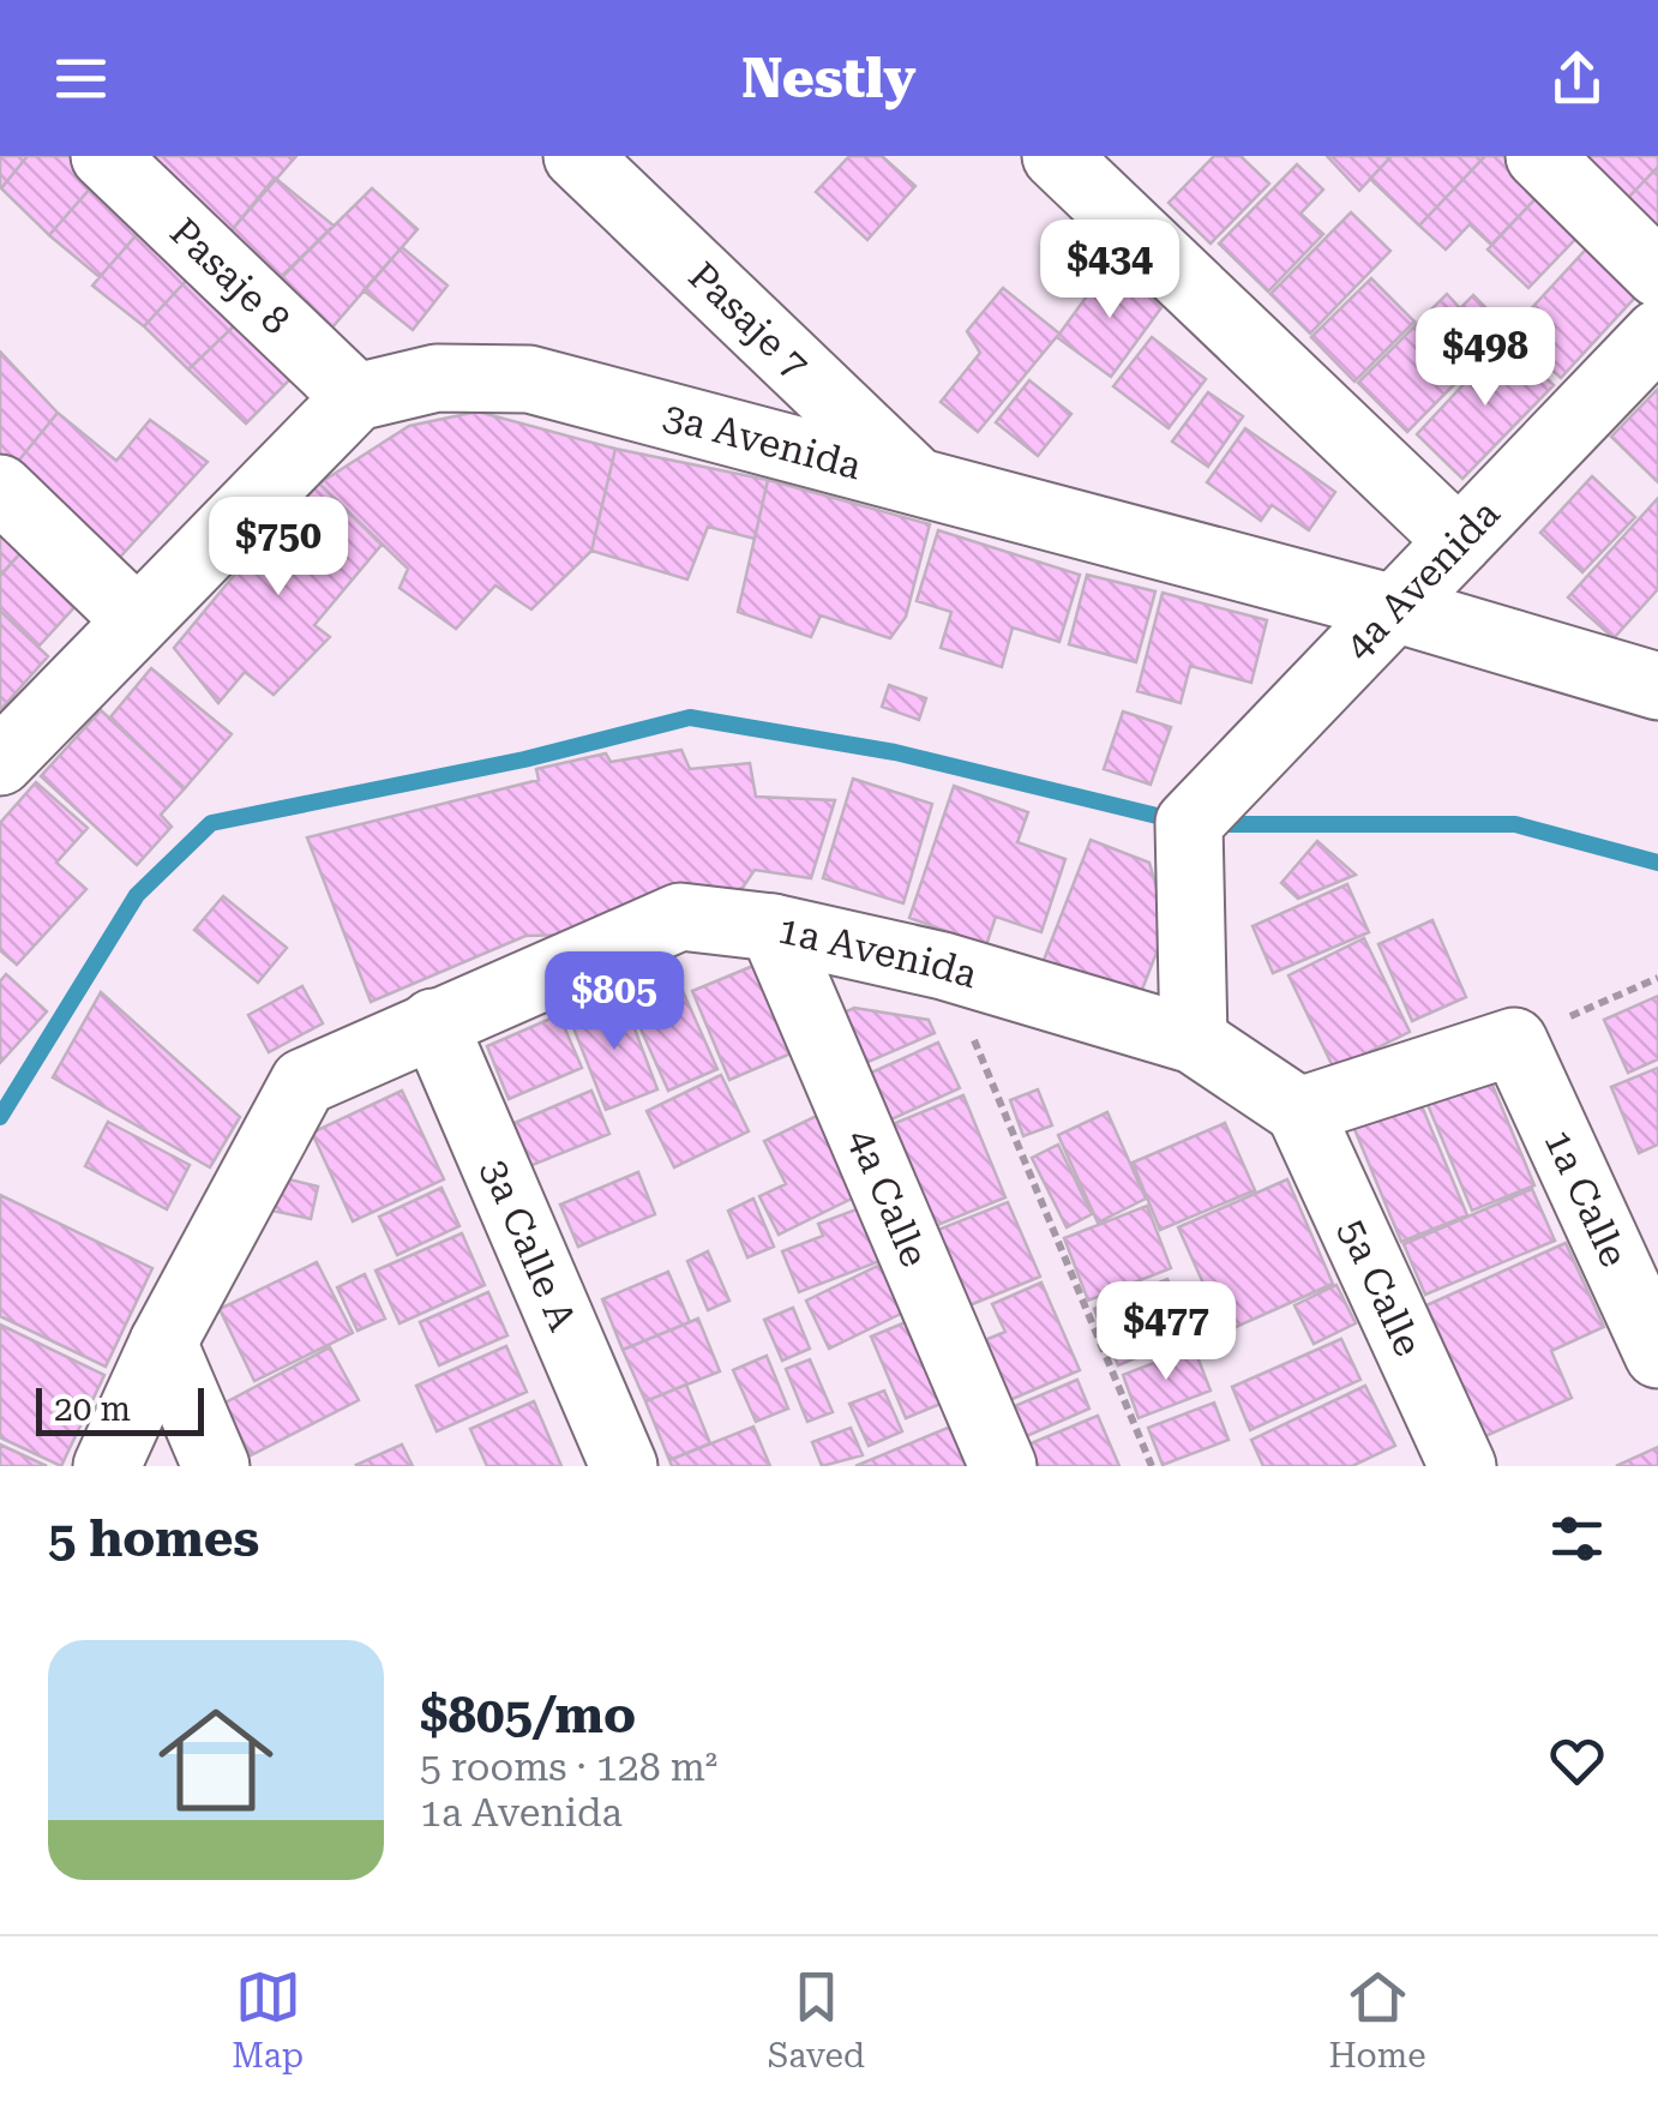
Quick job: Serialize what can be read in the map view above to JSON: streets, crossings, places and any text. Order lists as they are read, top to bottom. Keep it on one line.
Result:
{"streets":{"street":["Pasaje 8","Pasaje 7","3a Avenida","4a Avenida","1a Avenida","4a Calle","1a Calle","3a Calle A","5a Calle"]},"crossings":[["Pasaje 8","3a Avenida"],["Pasaje 7","3a Avenida"],["3a Avenida","4a Avenida"],["4a Avenida","1a Avenida"],["1a Avenida","4a Calle"],["1a Avenida","3a Calle A"],["1a Avenida","5a Calle"]],"scale_bar":"20 m","page":{"header":"Nestly","price":["$434","$498","$750","$805","$477"],"scale":"20 m","heading":"5 homes","list":[{"name":"$805/mo","note":"5 rooms · 128 m² · 1a Avenida"}],"tabs":["Map","Saved","Home"]}}
